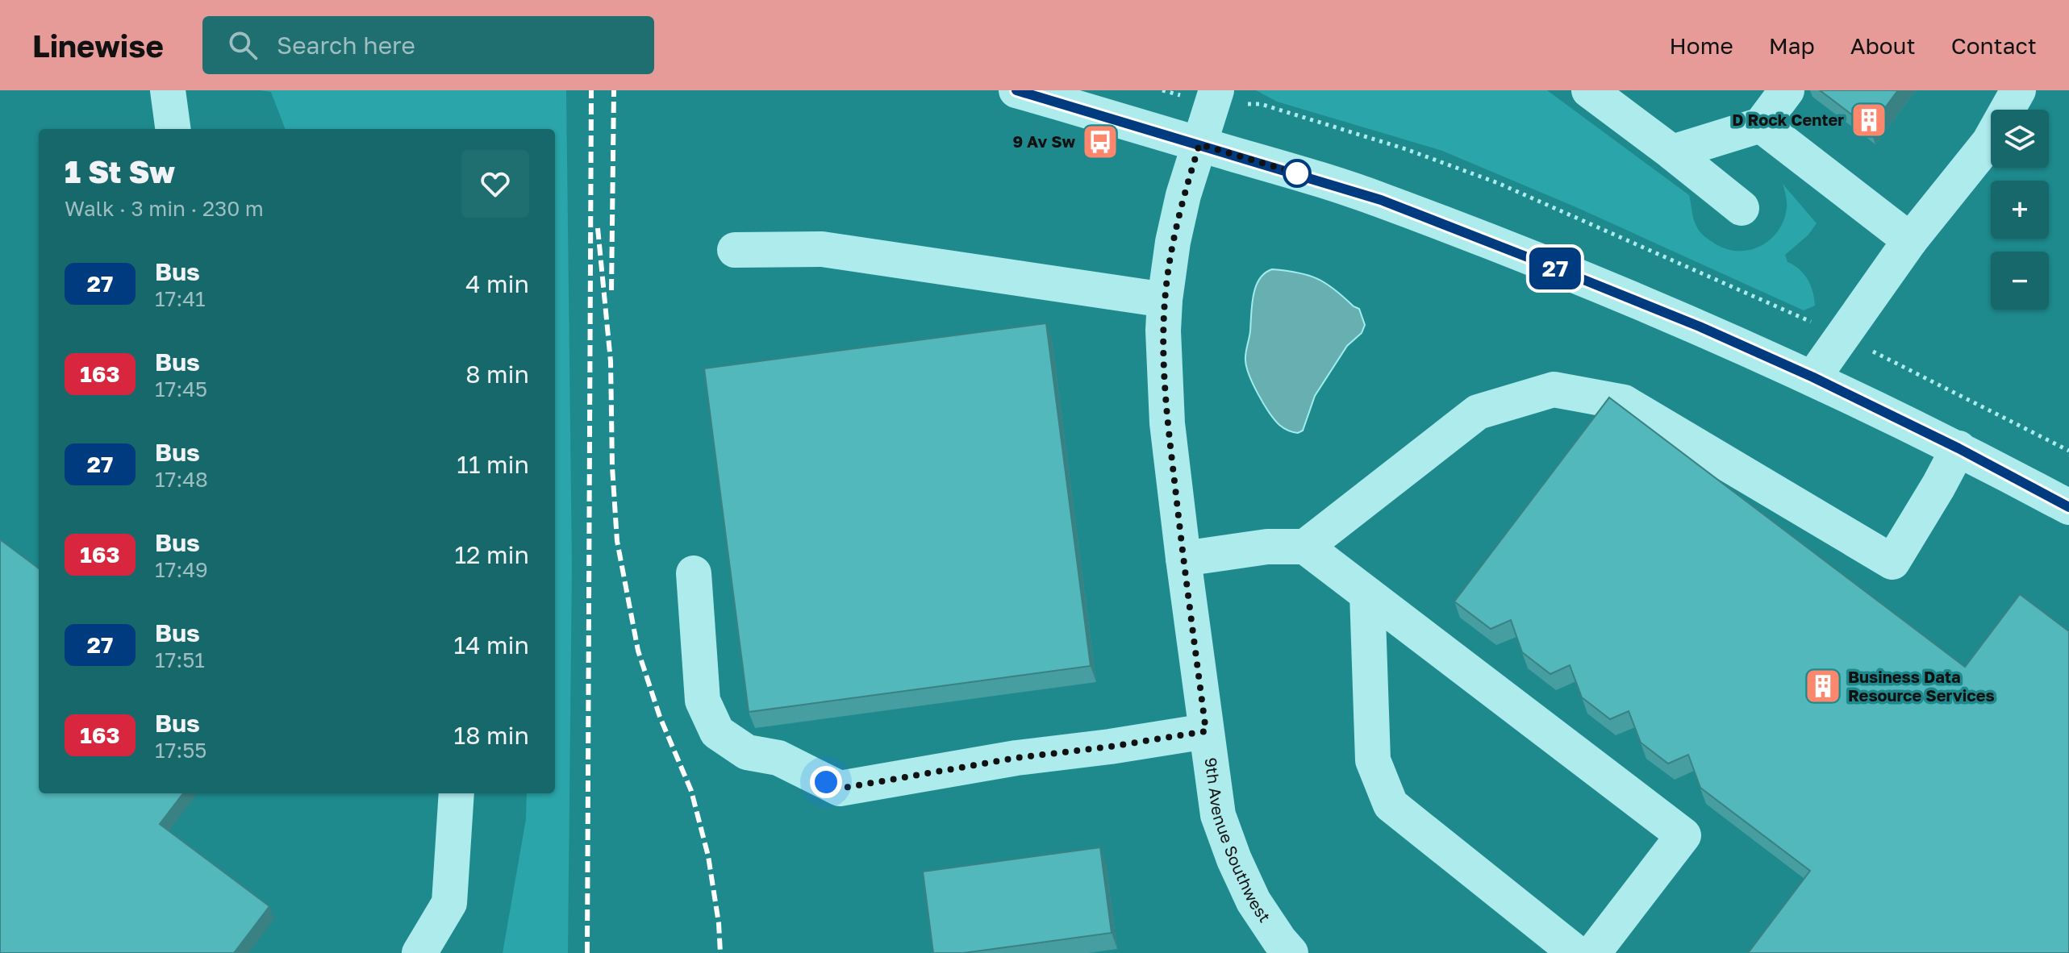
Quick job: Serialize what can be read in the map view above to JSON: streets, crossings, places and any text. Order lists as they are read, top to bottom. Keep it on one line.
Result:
{"streets":{"street":["9th Avenue Southwest"]},"places":{"building":["D Rock Center","Business Data Resource Services"],"bus stop":["9 Av Sw"]},"lines":["bus line 27"],"page":{"header":"Linewise","search":"Search here","nav":["Home","Map","About","Contact"],"on_map":"27","map_buttons":["+","−"],"heading":["1 St Sw","Walk · 3 min · 230 m"],"list":[{"mark":"27","name":"Bus","note":"17:41","value":"4 min"},{"mark":"163","name":"Bus","note":"17:45","value":"8 min"},{"mark":"27","name":"Bus","note":"17:48","value":"11 min"},{"mark":"163","name":"Bus","note":"17:49","value":"12 min"},{"mark":"27","name":"Bus","note":"17:51","value":"14 min"},{"mark":"163","name":"Bus","note":"17:55","value":"18 min"}]}}
